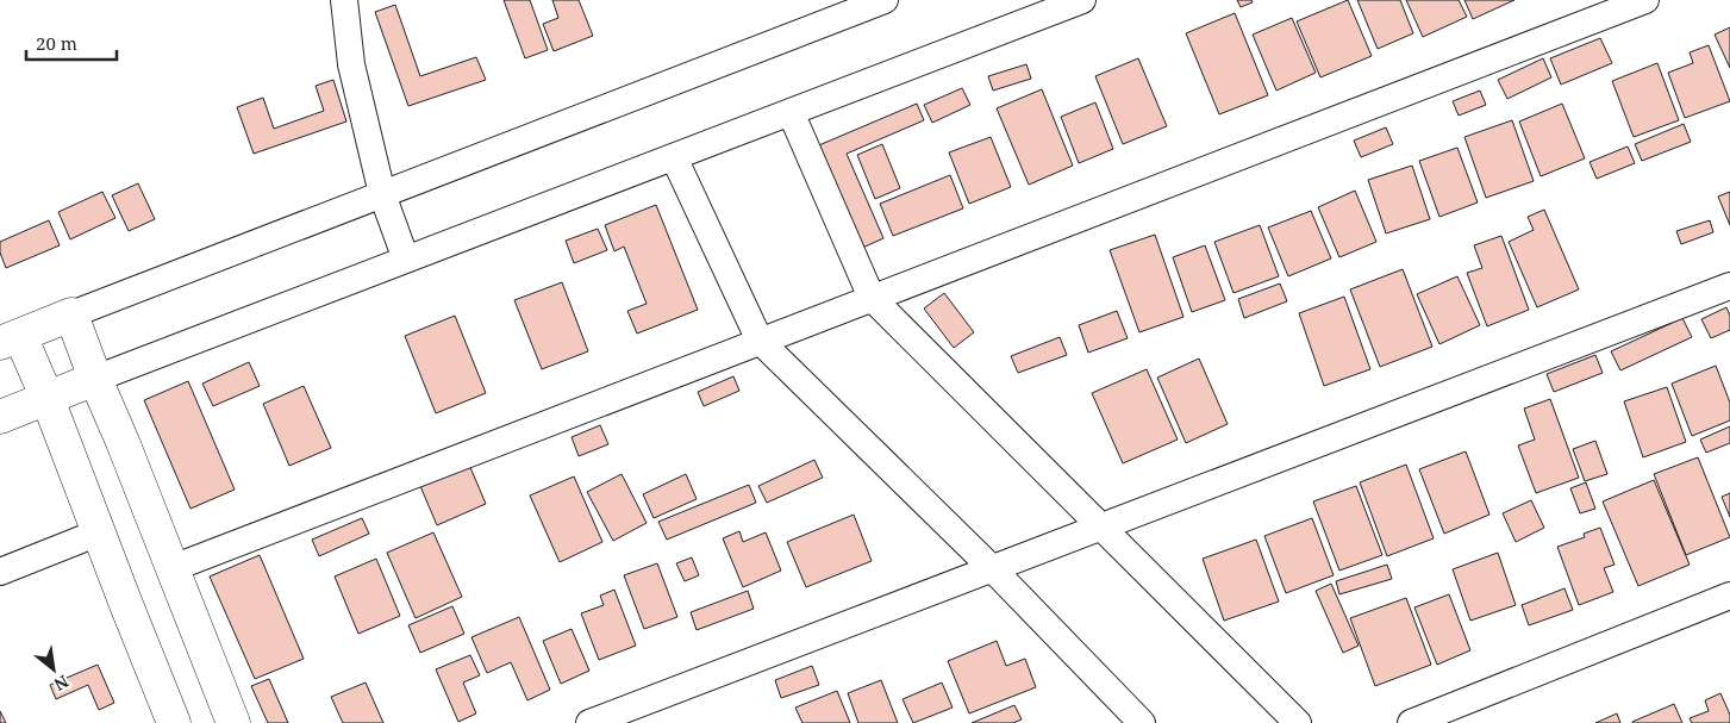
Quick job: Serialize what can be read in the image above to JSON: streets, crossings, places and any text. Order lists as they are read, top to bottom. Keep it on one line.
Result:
{"scale_bar":"20 m","north":"bottom right"}
